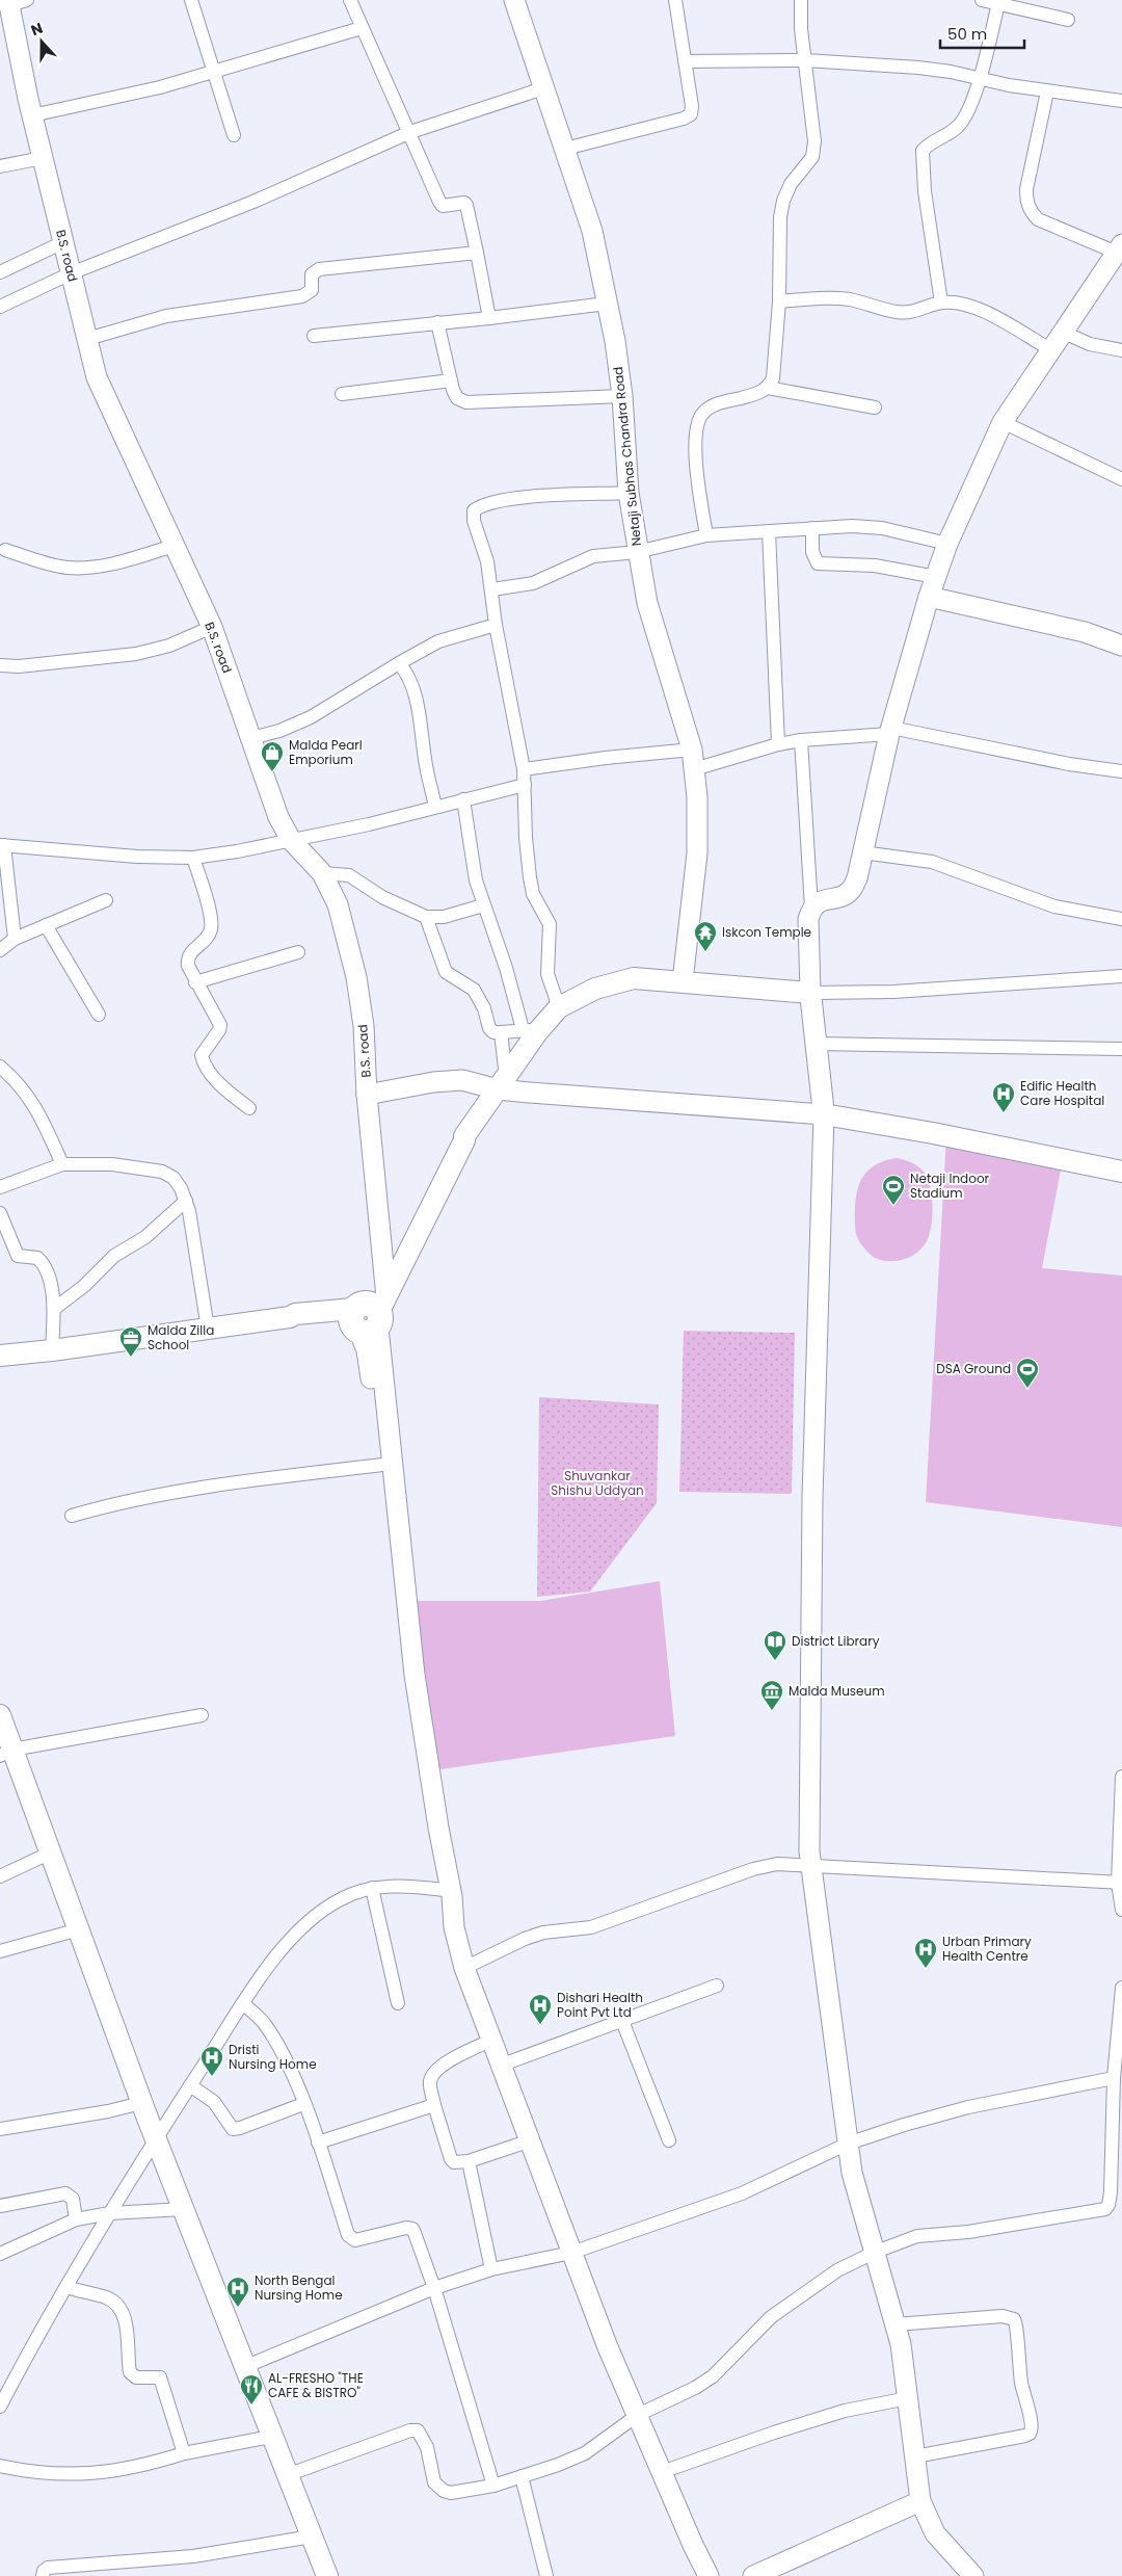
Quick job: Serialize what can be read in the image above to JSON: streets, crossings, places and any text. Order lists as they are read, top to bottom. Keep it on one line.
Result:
{"streets":{"street":["B.S. road","Netaji Subhas Chandra Road"]},"parks":["Shuvankar Shishu Uddyan"],"places":{"shop":["Malda Pearl Emporium"],"temple":["Iskcon Temple"],"hospital":["Edific Health Care Hospital","Urban Primary Health Centre","Dishari Health Point Pvt Ltd","Dristi Nursing Home","North Bengal Nursing Home"],"sports":["Netaji Indoor Stadium","DSA Ground"],"office":["Malda Zilla School"],"library":["District Library"],"museum":["Malda Museum"],"restaurant":["AL-FRESHO \"THE CAFE & BISTRO\""]},"scale_bar":"50 m","north":"top"}
